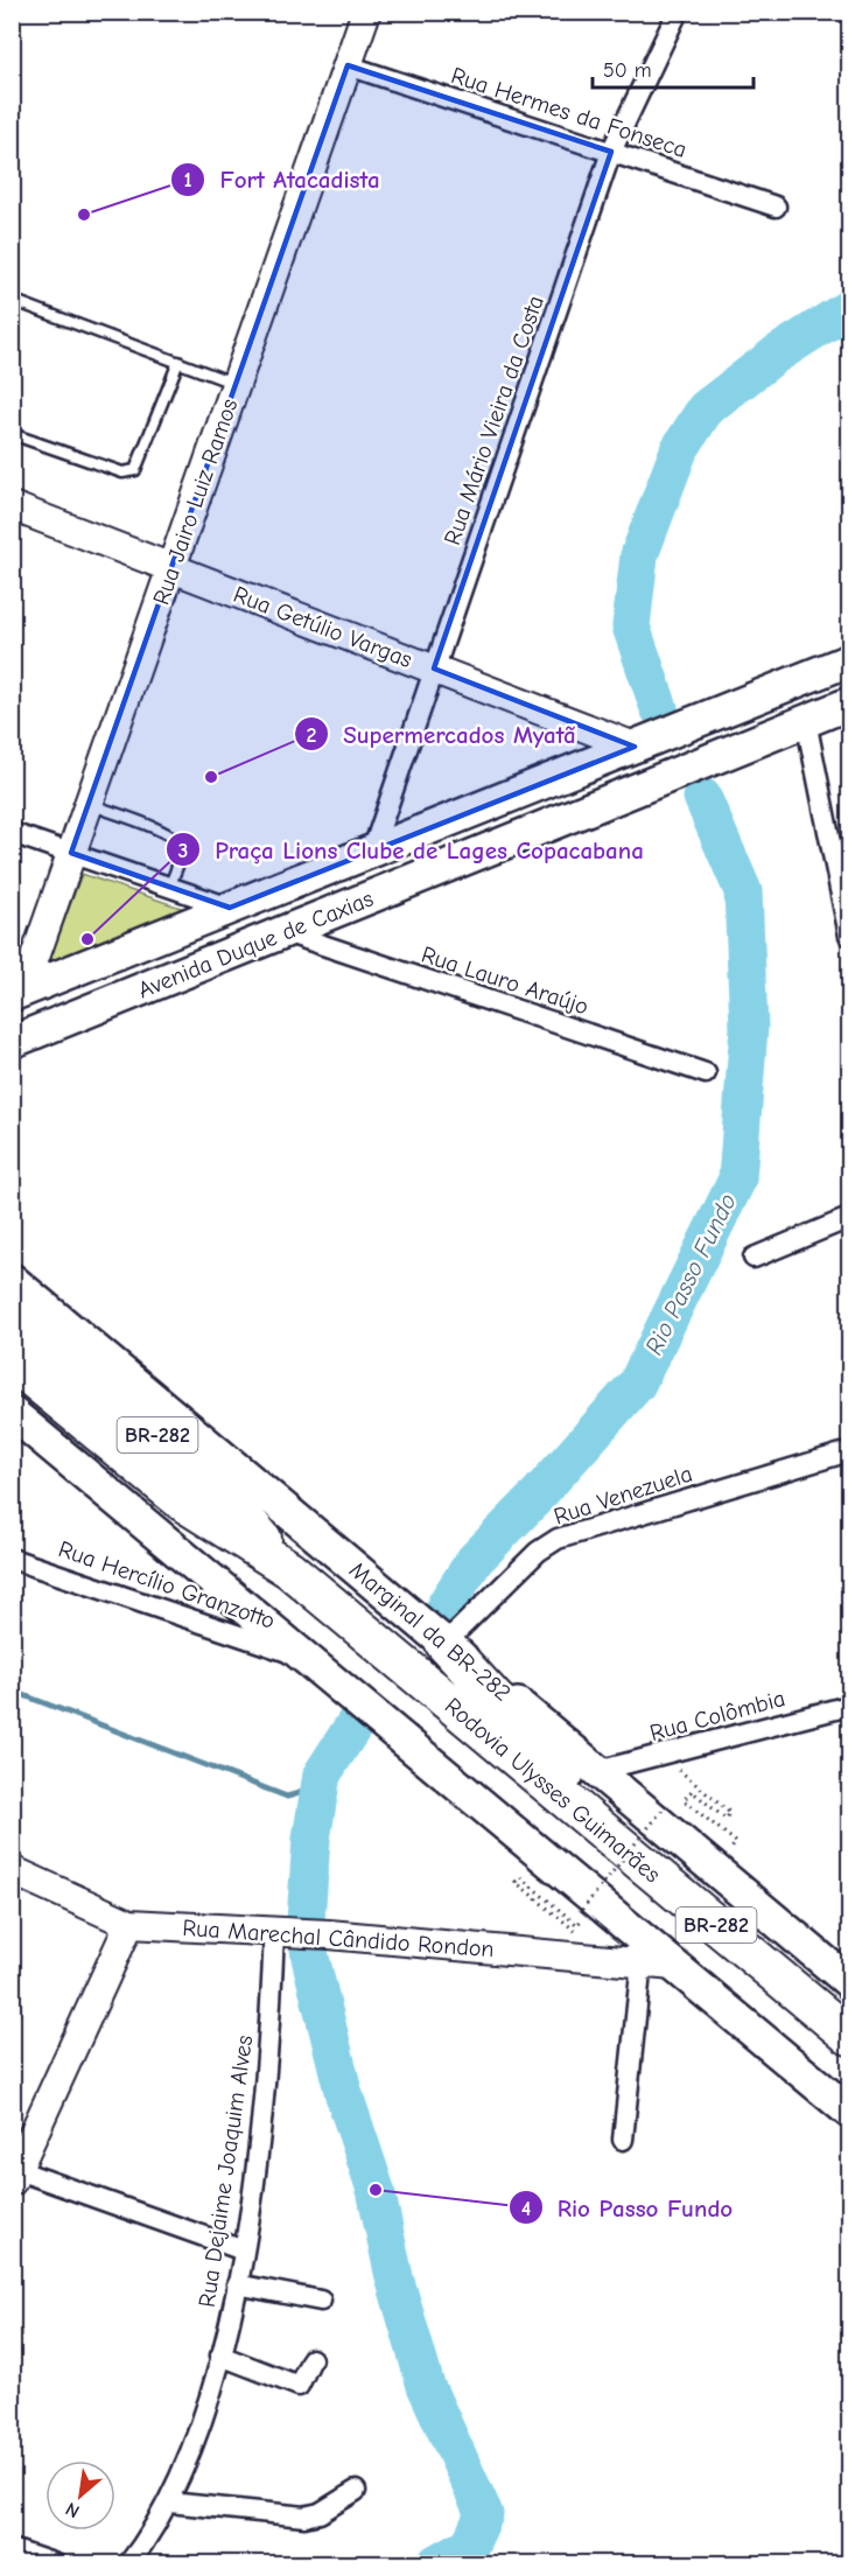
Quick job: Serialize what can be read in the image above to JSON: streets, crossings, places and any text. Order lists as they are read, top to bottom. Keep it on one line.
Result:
{"streets":{"highway":["BR-282","Rodovia Ulysses Guimarães"],"main road":["Avenida Duque de Caxias","Marginal da BR-282"],"street":["Rua Hermes da Fonseca","Rua Mário Vieira da Costa","Rua Jairo Luiz Ramos","Rua Getúlio Vargas","Rua Lauro Araújo","Rua Venezuela","Rua Hercílio Granzotto","Rua Colômbia","Rua Marechal Cândido Rondon","Rua Dejaime Joaquim Alves"]},"crossings":[["Rua Hermes da Fonseca","Rua Mário Vieira da Costa"],["Rua Hermes da Fonseca","Rua Jairo Luiz Ramos"],["Rua Mário Vieira da Costa","Rua Getúlio Vargas"],["Rua Mário Vieira da Costa","Avenida Duque de Caxias"],["Rua Jairo Luiz Ramos","Rua Getúlio Vargas"],["Rua Jairo Luiz Ramos","Avenida Duque de Caxias"],["Rua Getúlio Vargas","Avenida Duque de Caxias"],["Avenida Duque de Caxias","Rua Lauro Araújo"],["Rua Venezuela","Marginal da BR-282"],["Marginal da BR-282","Rua Colômbia"],["Rua Marechal Cândido Rondon","Rua Dejaime Joaquim Alves"]],"water":["Rio Passo Fundo"],"places":["Fort Atacadista","Supermercados Myatã","Praça Lions Clube de Lages Copacabana","Rio Passo Fundo"],"scale_bar":"50 m","north":"bottom left"}
